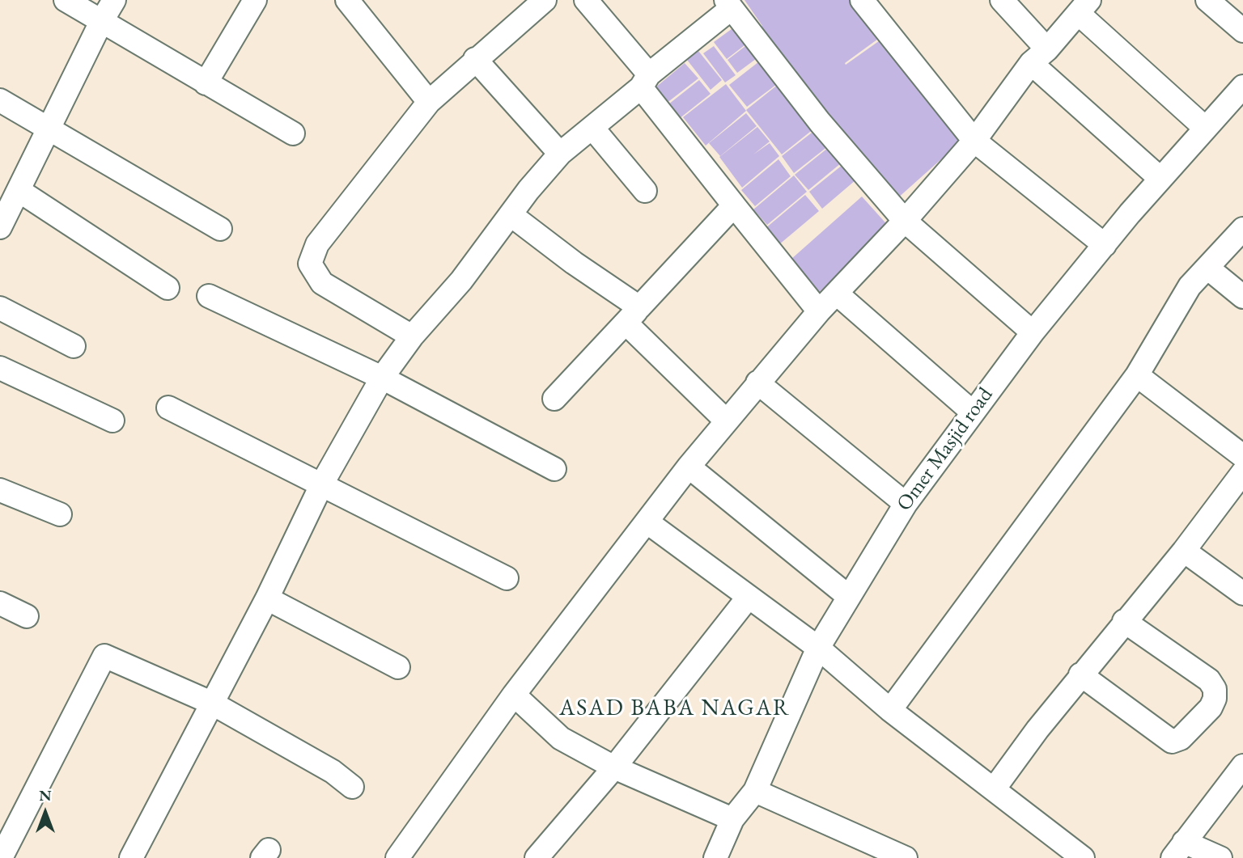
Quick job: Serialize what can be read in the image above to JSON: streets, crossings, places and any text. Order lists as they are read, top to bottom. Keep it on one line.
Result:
{"streets":{"street":["Omer Masjid road"]},"districts":["ASAD BABA NAGAR"],"north":"top"}
